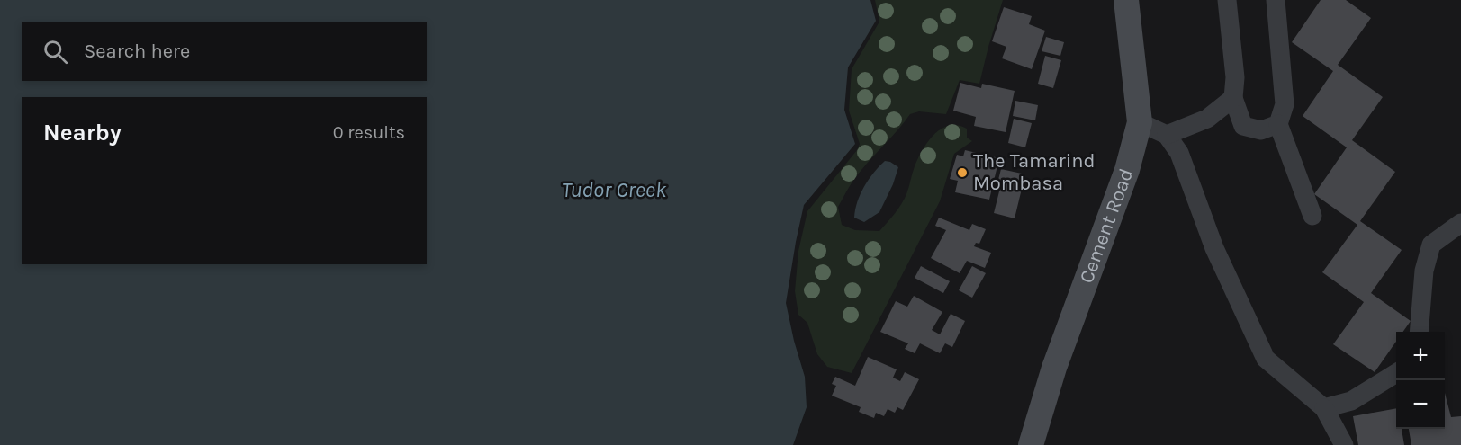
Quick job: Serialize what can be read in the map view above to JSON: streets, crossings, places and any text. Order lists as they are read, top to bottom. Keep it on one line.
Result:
{"streets":{"main road":["Cement Road"]},"water":["Tudor Creek"],"places":["The Tamarind Mombasa"],"page":{"search":"Search here","heading":["Nearby","0 results"],"map_buttons":["+","−"]}}
